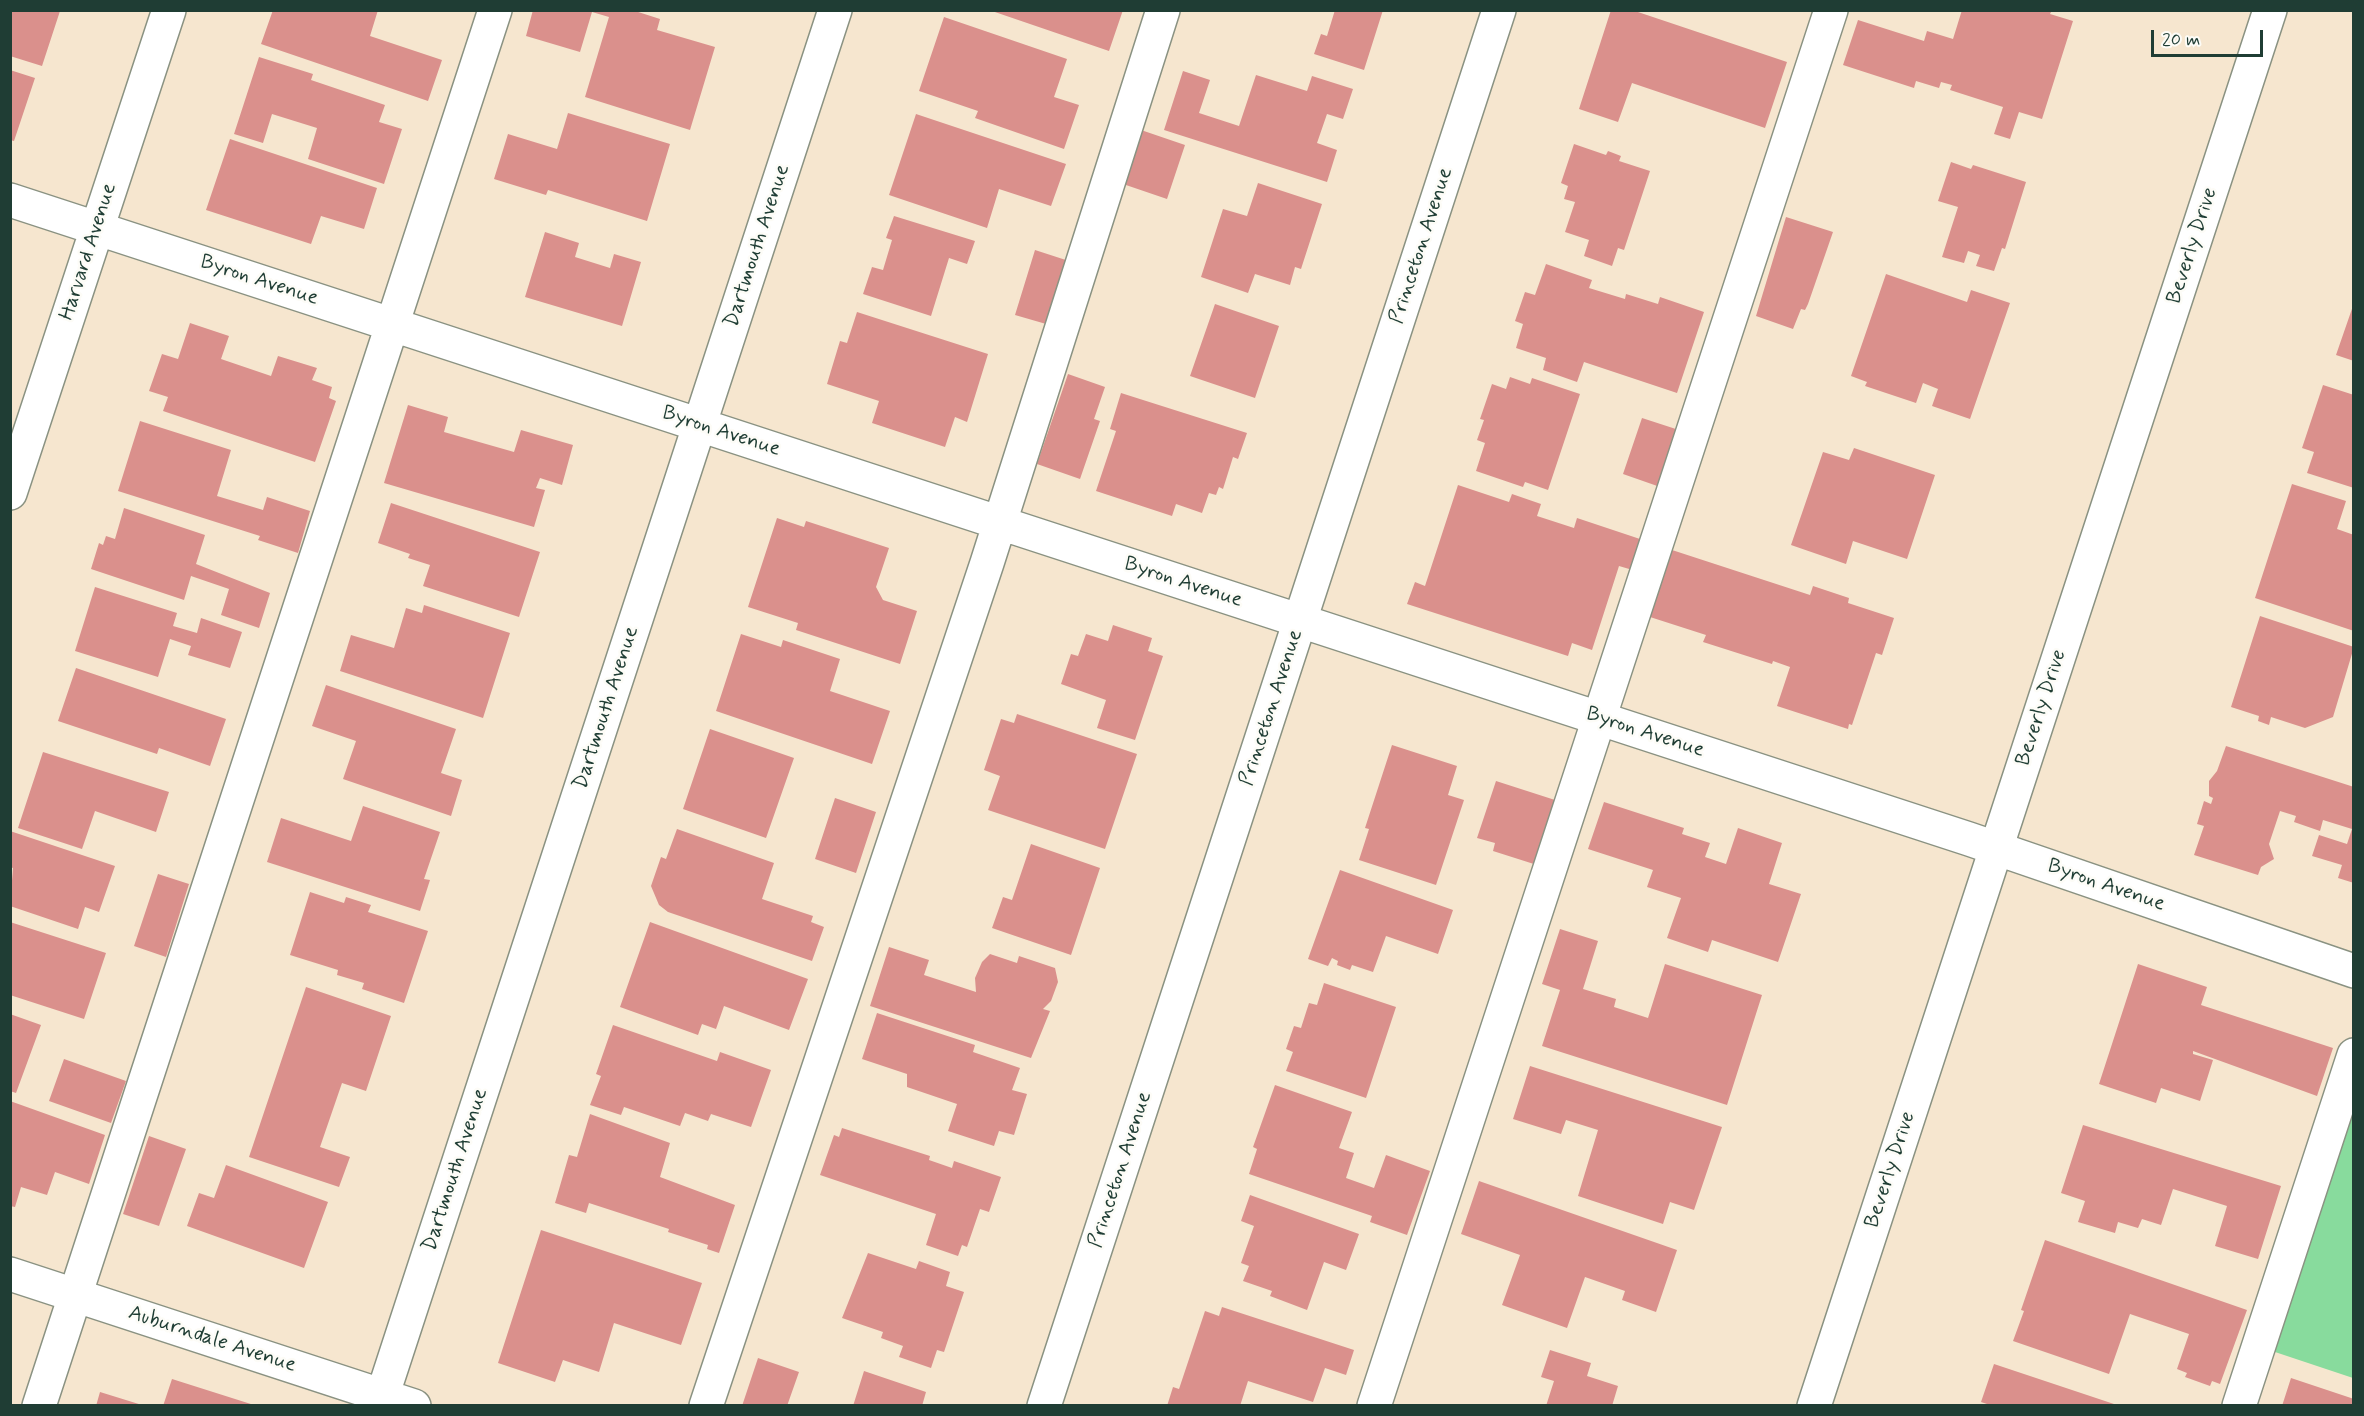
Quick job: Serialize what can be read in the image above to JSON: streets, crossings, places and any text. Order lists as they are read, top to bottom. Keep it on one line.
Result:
{"streets":{"street":["Dartmouth Avenue","Princeton Avenue","Beverly Drive","Harvard Avenue","Byron Avenue","Auburndale Avenue"]},"crossings":[["Dartmouth Avenue","Byron Avenue"],["Dartmouth Avenue","Auburndale Avenue"],["Princeton Avenue","Byron Avenue"],["Beverly Drive","Byron Avenue"],["Harvard Avenue","Byron Avenue"]],"scale_bar":"20 m"}
